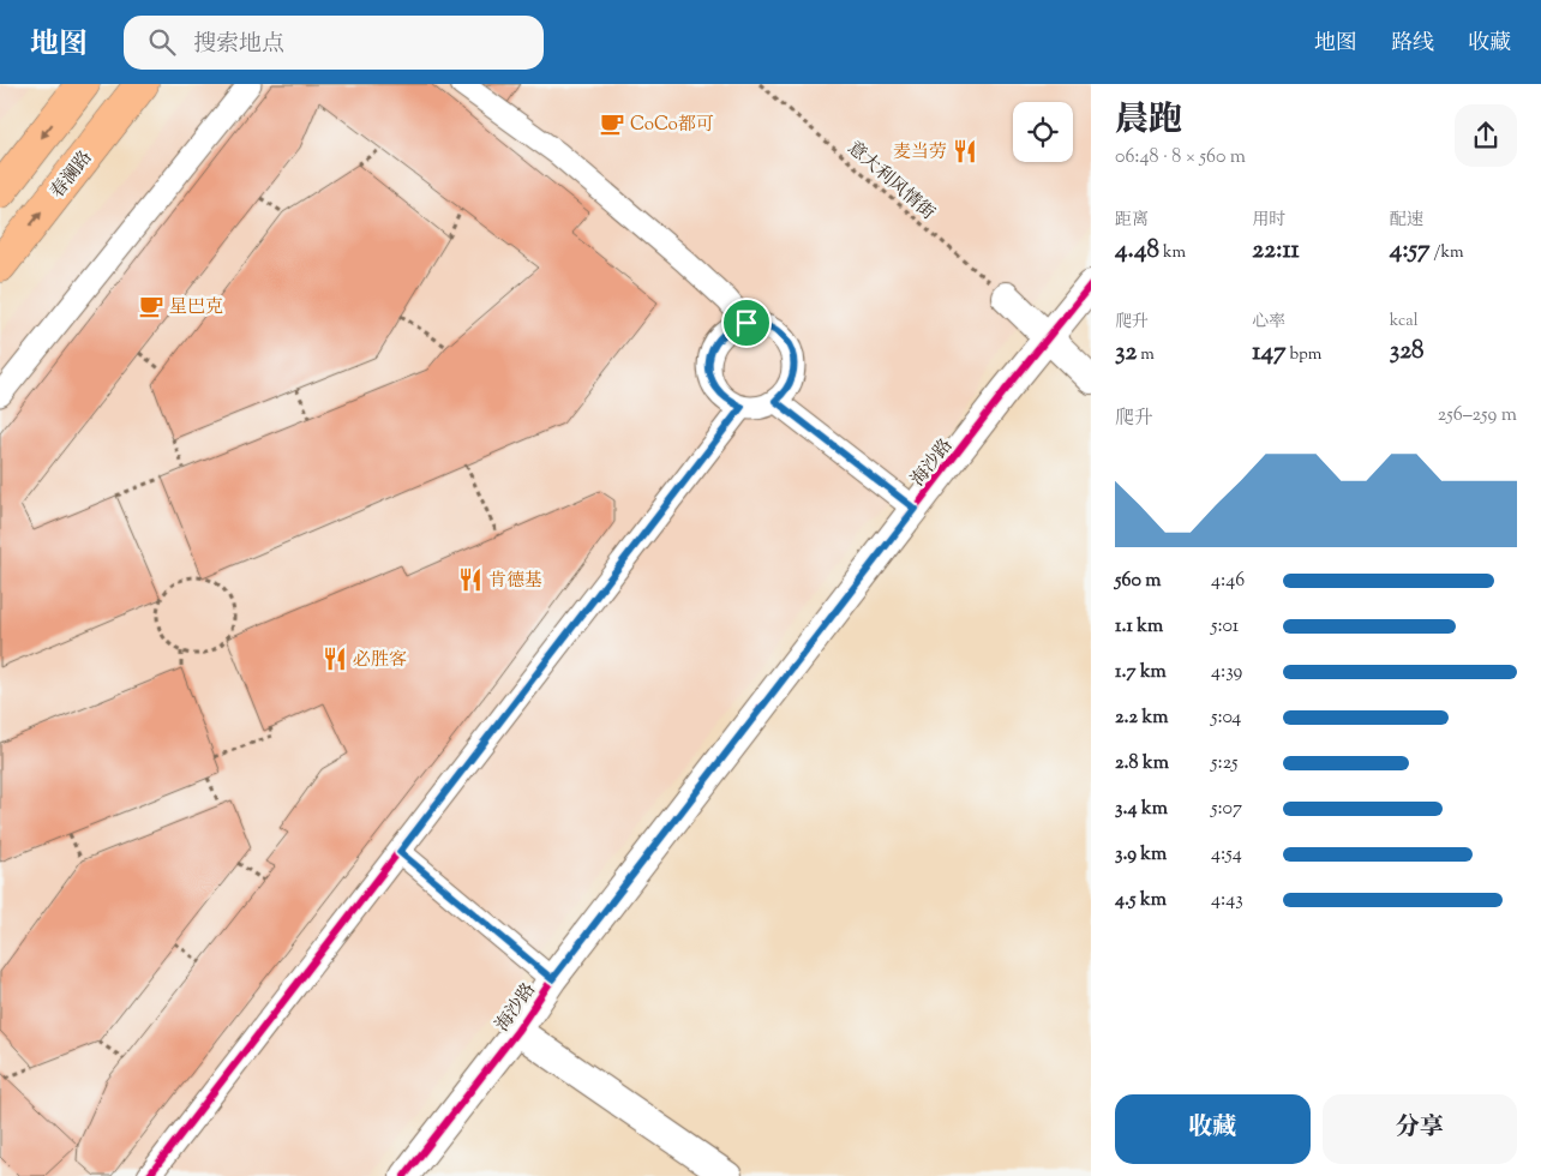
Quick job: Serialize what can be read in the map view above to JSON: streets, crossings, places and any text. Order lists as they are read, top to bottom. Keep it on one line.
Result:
{"streets":{"main road":["春澜路"],"street":["海沙路"],"path":["意大利风情街"]},"places":{"cafe":["CoCo都可","星巴克"],"restaurant":["麦当劳","肯德基","必胜客"]},"page":{"header":"地图","search":"搜索地点","nav":["地图","路线","收藏"],"heading":["晨跑","06:48 · 8 × 560 m"],"stats":[["距离","4.48 km"],["用时","22:11"],["配速","4:57 /km"],["爬升","32 m"],["心率","147 bpm"],["kcal","328"]],"chart":["爬升","256–259 m"],"list":[{"name":"560 m","note":"4:46"},{"name":"1.1 km","note":"5:01"},{"name":"1.7 km","note":"4:39"},{"name":"2.2 km","note":"5:04"},{"name":"2.8 km","note":"5:25"},{"name":"3.4 km","note":"5:07"},{"name":"3.9 km","note":"4:54"},{"name":"4.5 km","note":"4:43"}],"buttons":["收藏","分享"]}}
